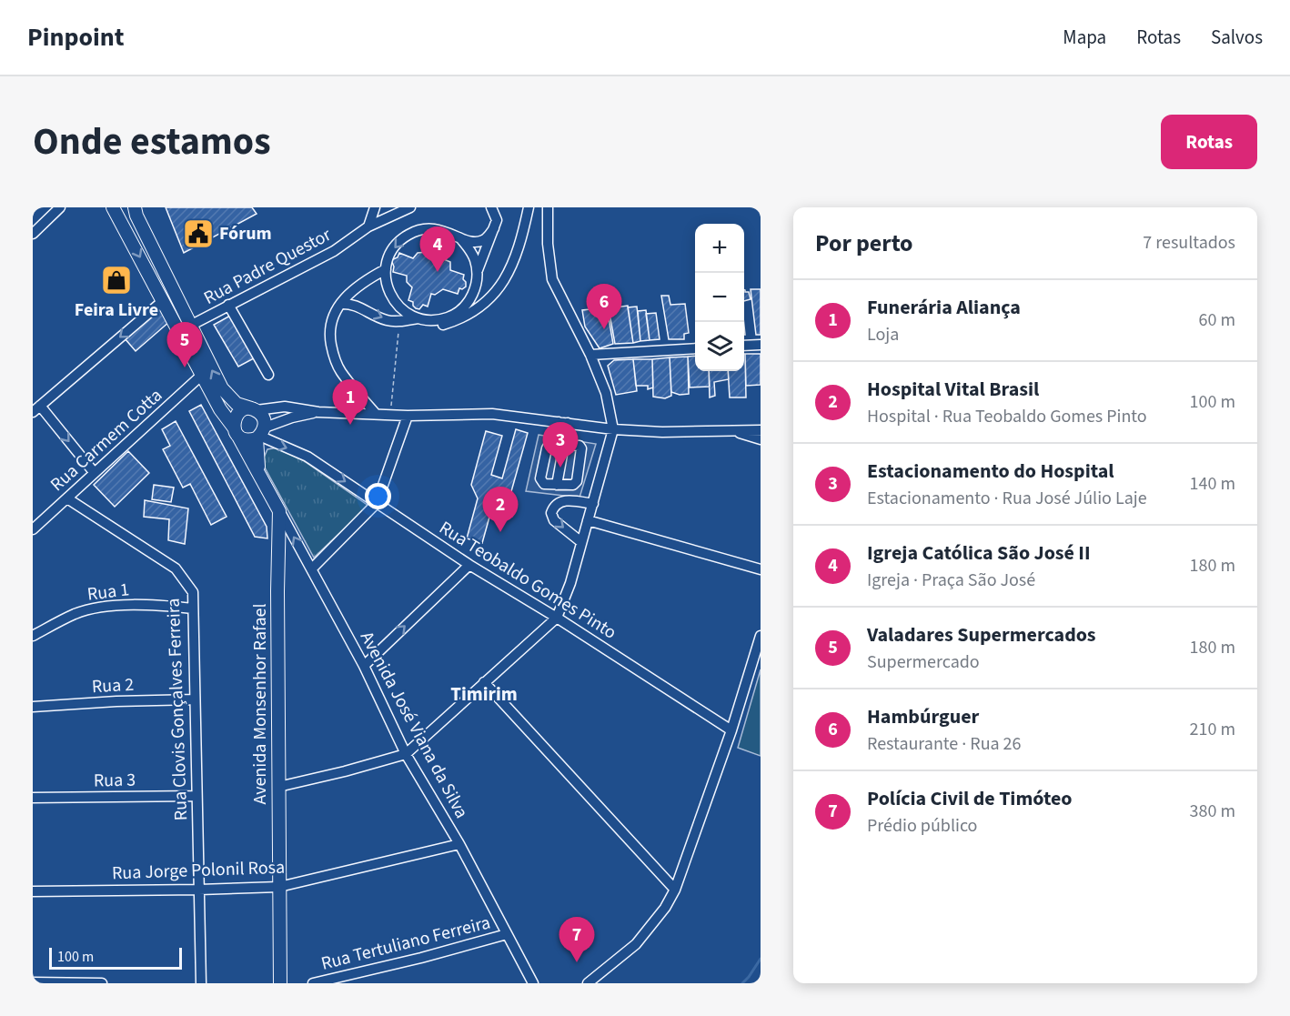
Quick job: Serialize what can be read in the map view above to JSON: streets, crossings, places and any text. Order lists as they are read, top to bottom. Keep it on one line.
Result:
{"streets":{"main road":["Avenida Monsenhor Rafael"],"street":["Rua Padre Questor","Rua Carmem Cotta","Rua Teobaldo Gomes Pinto","Rua 1","Rua 2","Rua Clovis Gonçalves Ferreira","Avenida José Viana da Silva","Rua 3","Rua Jorge Polonil Rosa","Rua Tertuliano Ferreira"]},"crossings":[["Rua Carmem Cotta","Avenida Monsenhor Rafael"],["Rua Carmem Cotta","Rua Clovis Gonçalves Ferreira"],["Rua Teobaldo Gomes Pinto","Avenida Monsenhor Rafael"],["Rua 1","Rua Clovis Gonçalves Ferreira"],["Rua 2","Rua Clovis Gonçalves Ferreira"],["Avenida Monsenhor Rafael","Avenida José Viana da Silva"],["Avenida Monsenhor Rafael","Rua Jorge Polonil Rosa"],["Rua Clovis Gonçalves Ferreira","Rua 3"],["Rua Clovis Gonçalves Ferreira","Rua Jorge Polonil Rosa"],["Avenida José Viana da Silva","Rua Jorge Polonil Rosa"],["Avenida José Viana da Silva","Rua Tertuliano Ferreira"]],"districts":["Timirim"],"places":{"public building":["Fórum"],"shop":["Feira Livre"]},"scale_bar":"100 m","page":{"header":"Pinpoint","nav":["Mapa","Rotas","Salvos"],"title":"Onde estamos","buttons":"Rotas","heading":["Por perto","7 resultados"],"map_buttons":["+","−"],"pins":["4","6","5","1","3","2","7"],"list":[{"mark":"1","name":"Funerária Aliança","note":"Loja","value":"60 m"},{"mark":"2","name":"Hospital Vital Brasil","note":"Hospital · Rua Teobaldo Gomes Pinto","value":"100 m"},{"mark":"3","name":"Estacionamento do Hospital","note":"Estacionamento · Rua José Júlio Laje","value":"140 m"},{"mark":"4","name":"Igreja Católica São José II","note":"Igreja · Praça São José","value":"180 m"},{"mark":"5","name":"Valadares Supermercados","note":"Supermercado","value":"180 m"},{"mark":"6","name":"Hambúrguer","note":"Restaurante · Rua 26","value":"210 m"},{"mark":"7","name":"Polícia Civil de Timóteo","note":"Prédio público","value":"380 m"}],"scale":"100 m"}}
